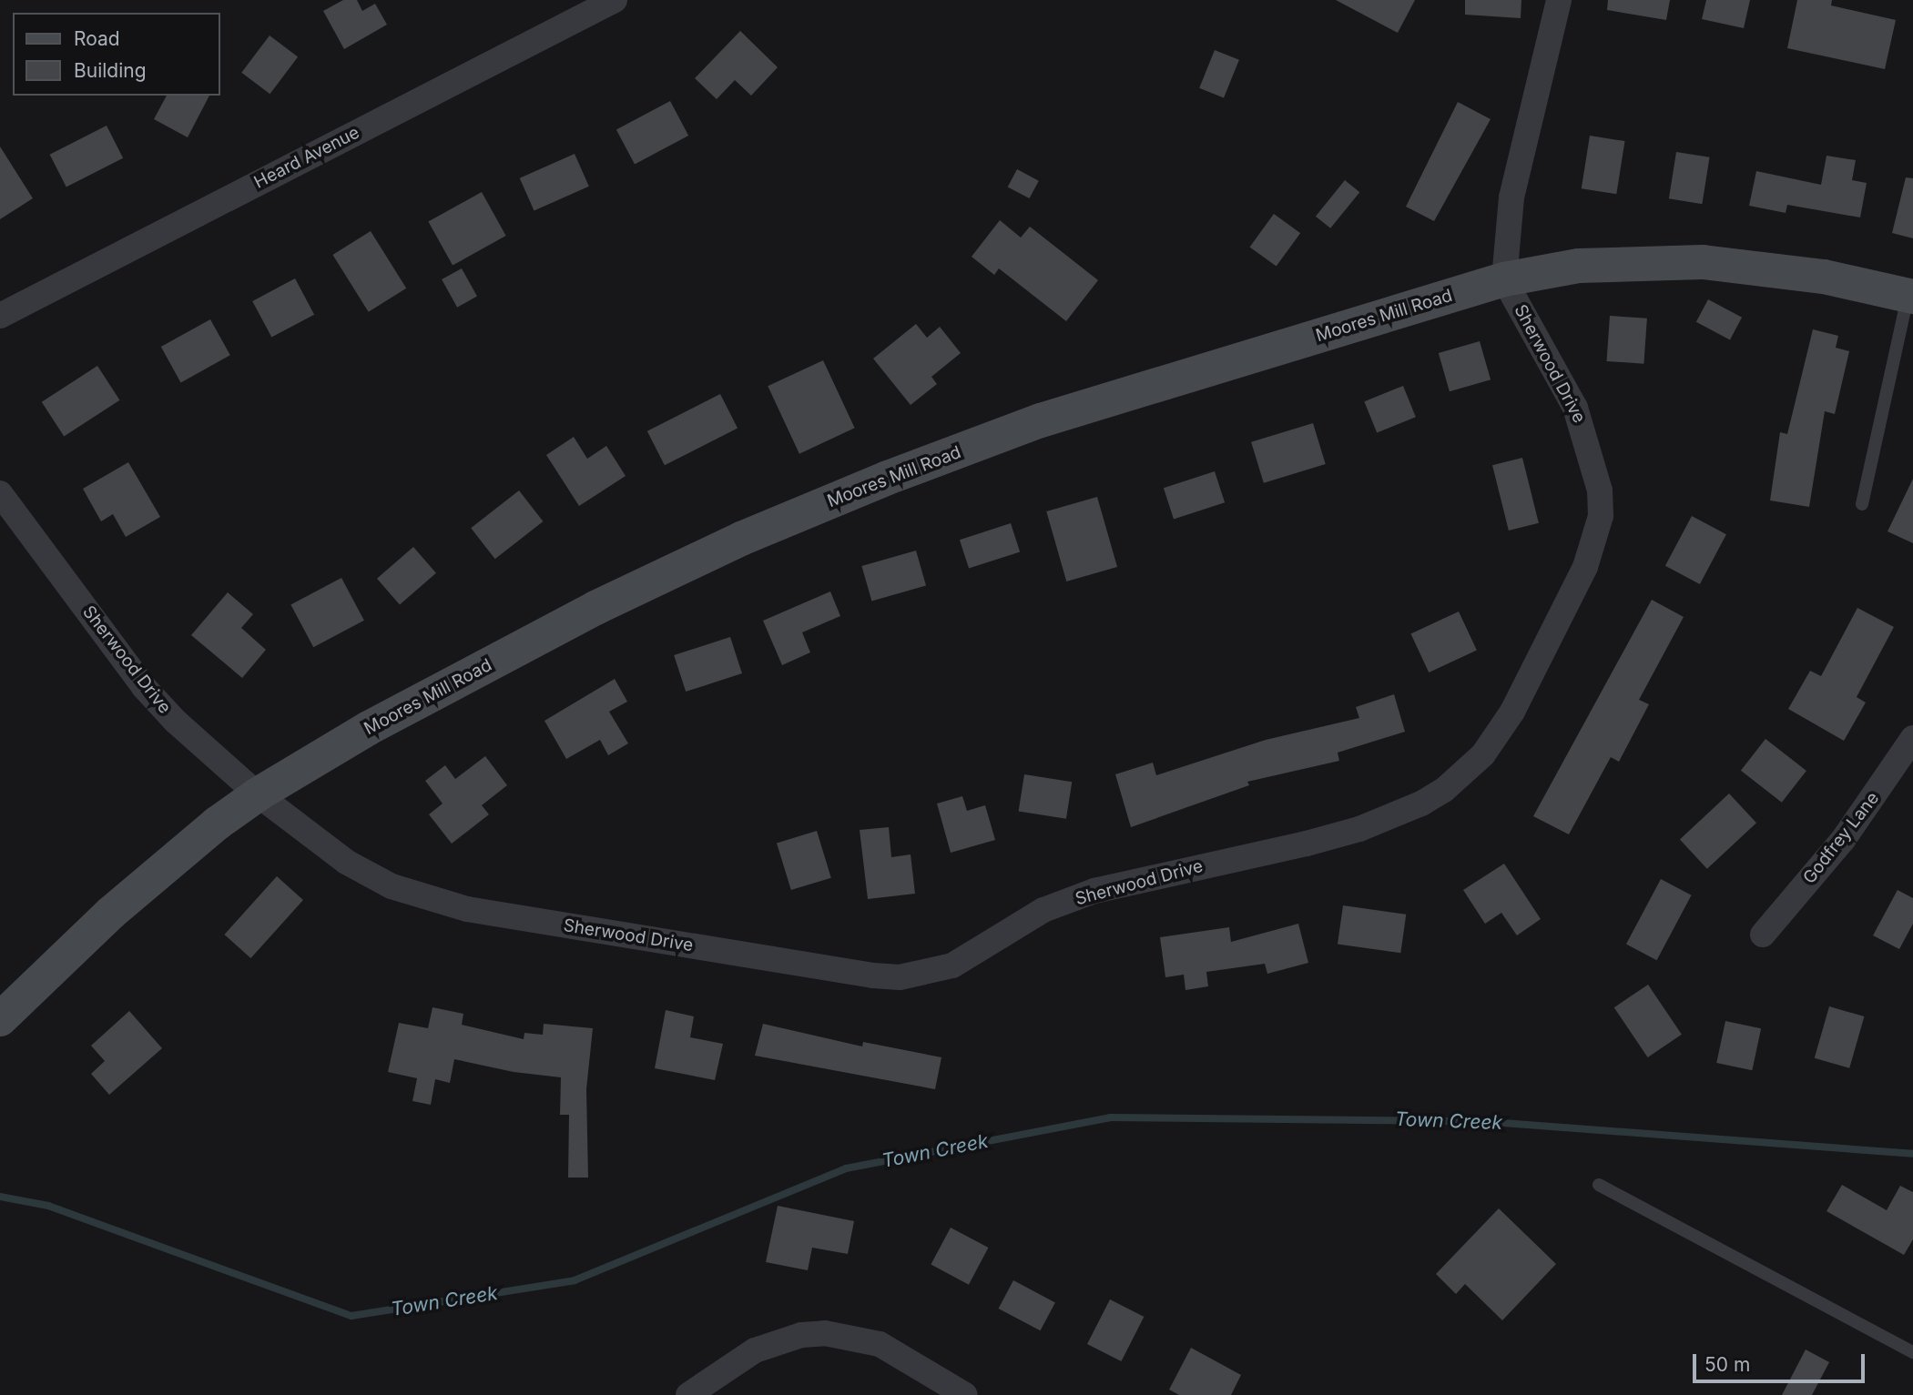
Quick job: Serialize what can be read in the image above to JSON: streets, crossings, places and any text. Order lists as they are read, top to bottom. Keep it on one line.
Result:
{"streets":{"street":["Heard Avenue","Moores Mill Road","Sherwood Drive","Godfrey Lane"]},"crossings":[["Moores Mill Road","Sherwood Drive"]],"water":["Town Creek"],"legend":["Road","Building"],"scale_bar":"50 m"}
